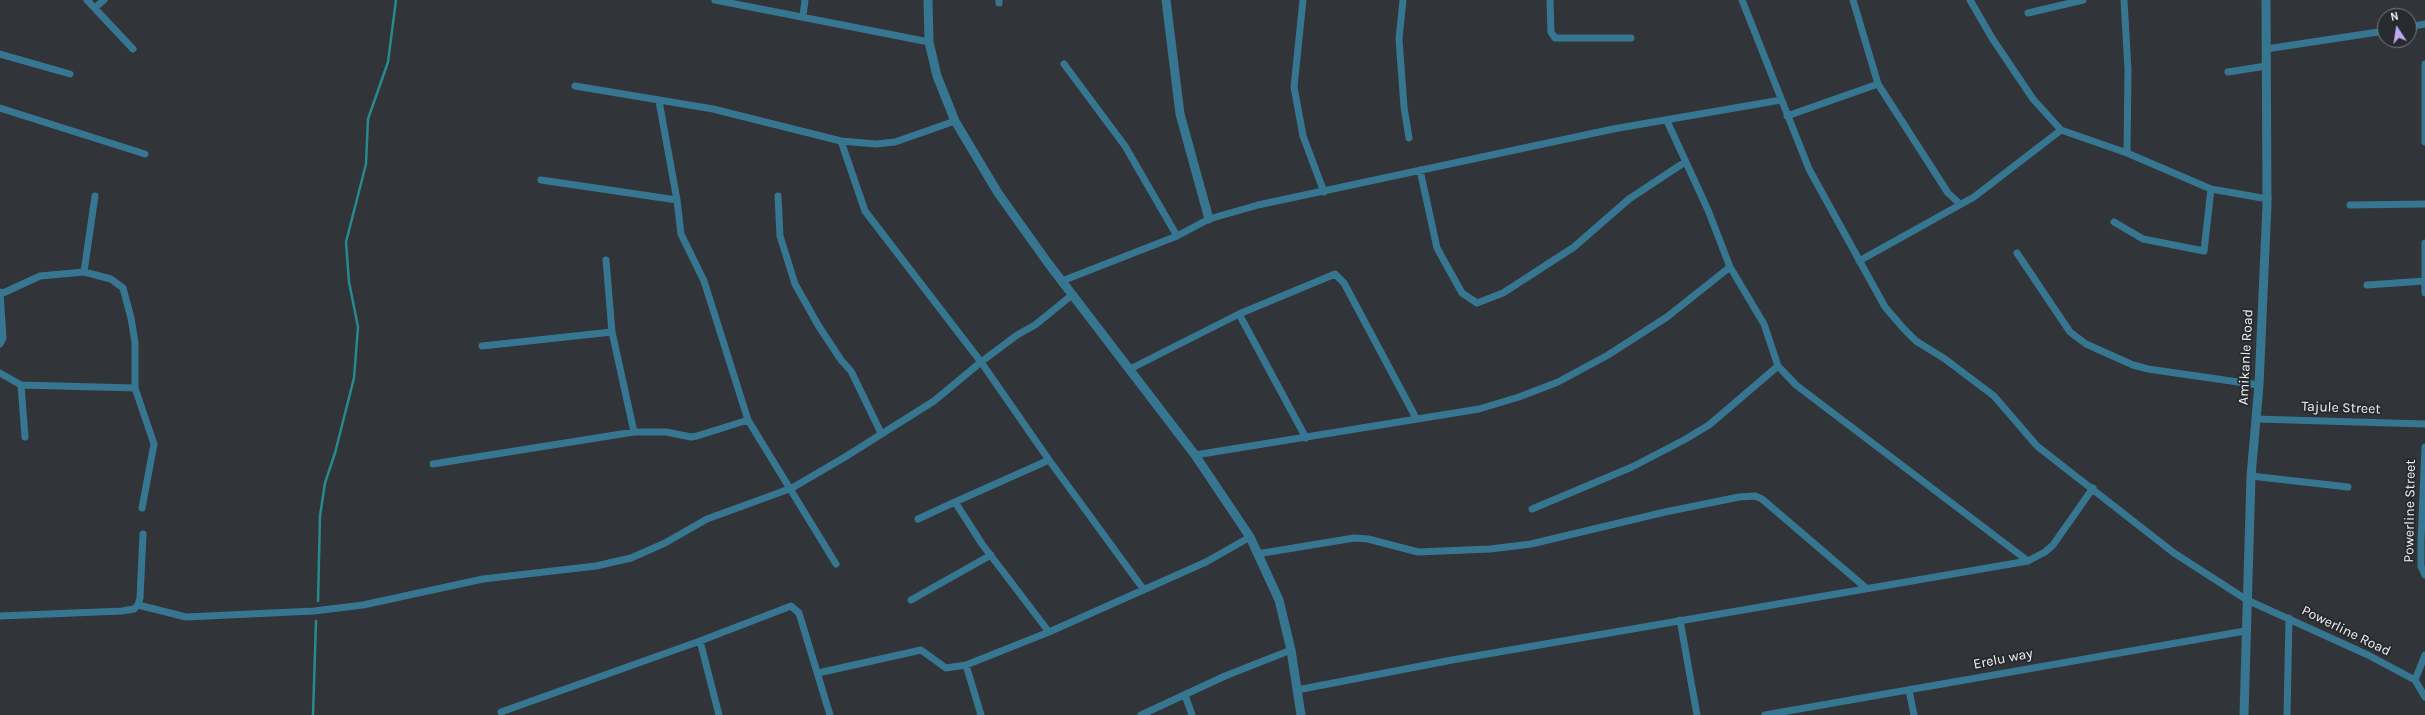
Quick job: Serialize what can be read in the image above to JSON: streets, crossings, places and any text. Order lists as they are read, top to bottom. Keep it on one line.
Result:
{"streets":{"street":["Amikanle Road","Tajule Street","Powerline Street","Powerline Road","Erelu way"]},"crossings":[["Amikanle Road","Tajule Street"],["Amikanle Road","Powerline Road"],["Amikanle Road","Erelu way"]],"north":"top"}
